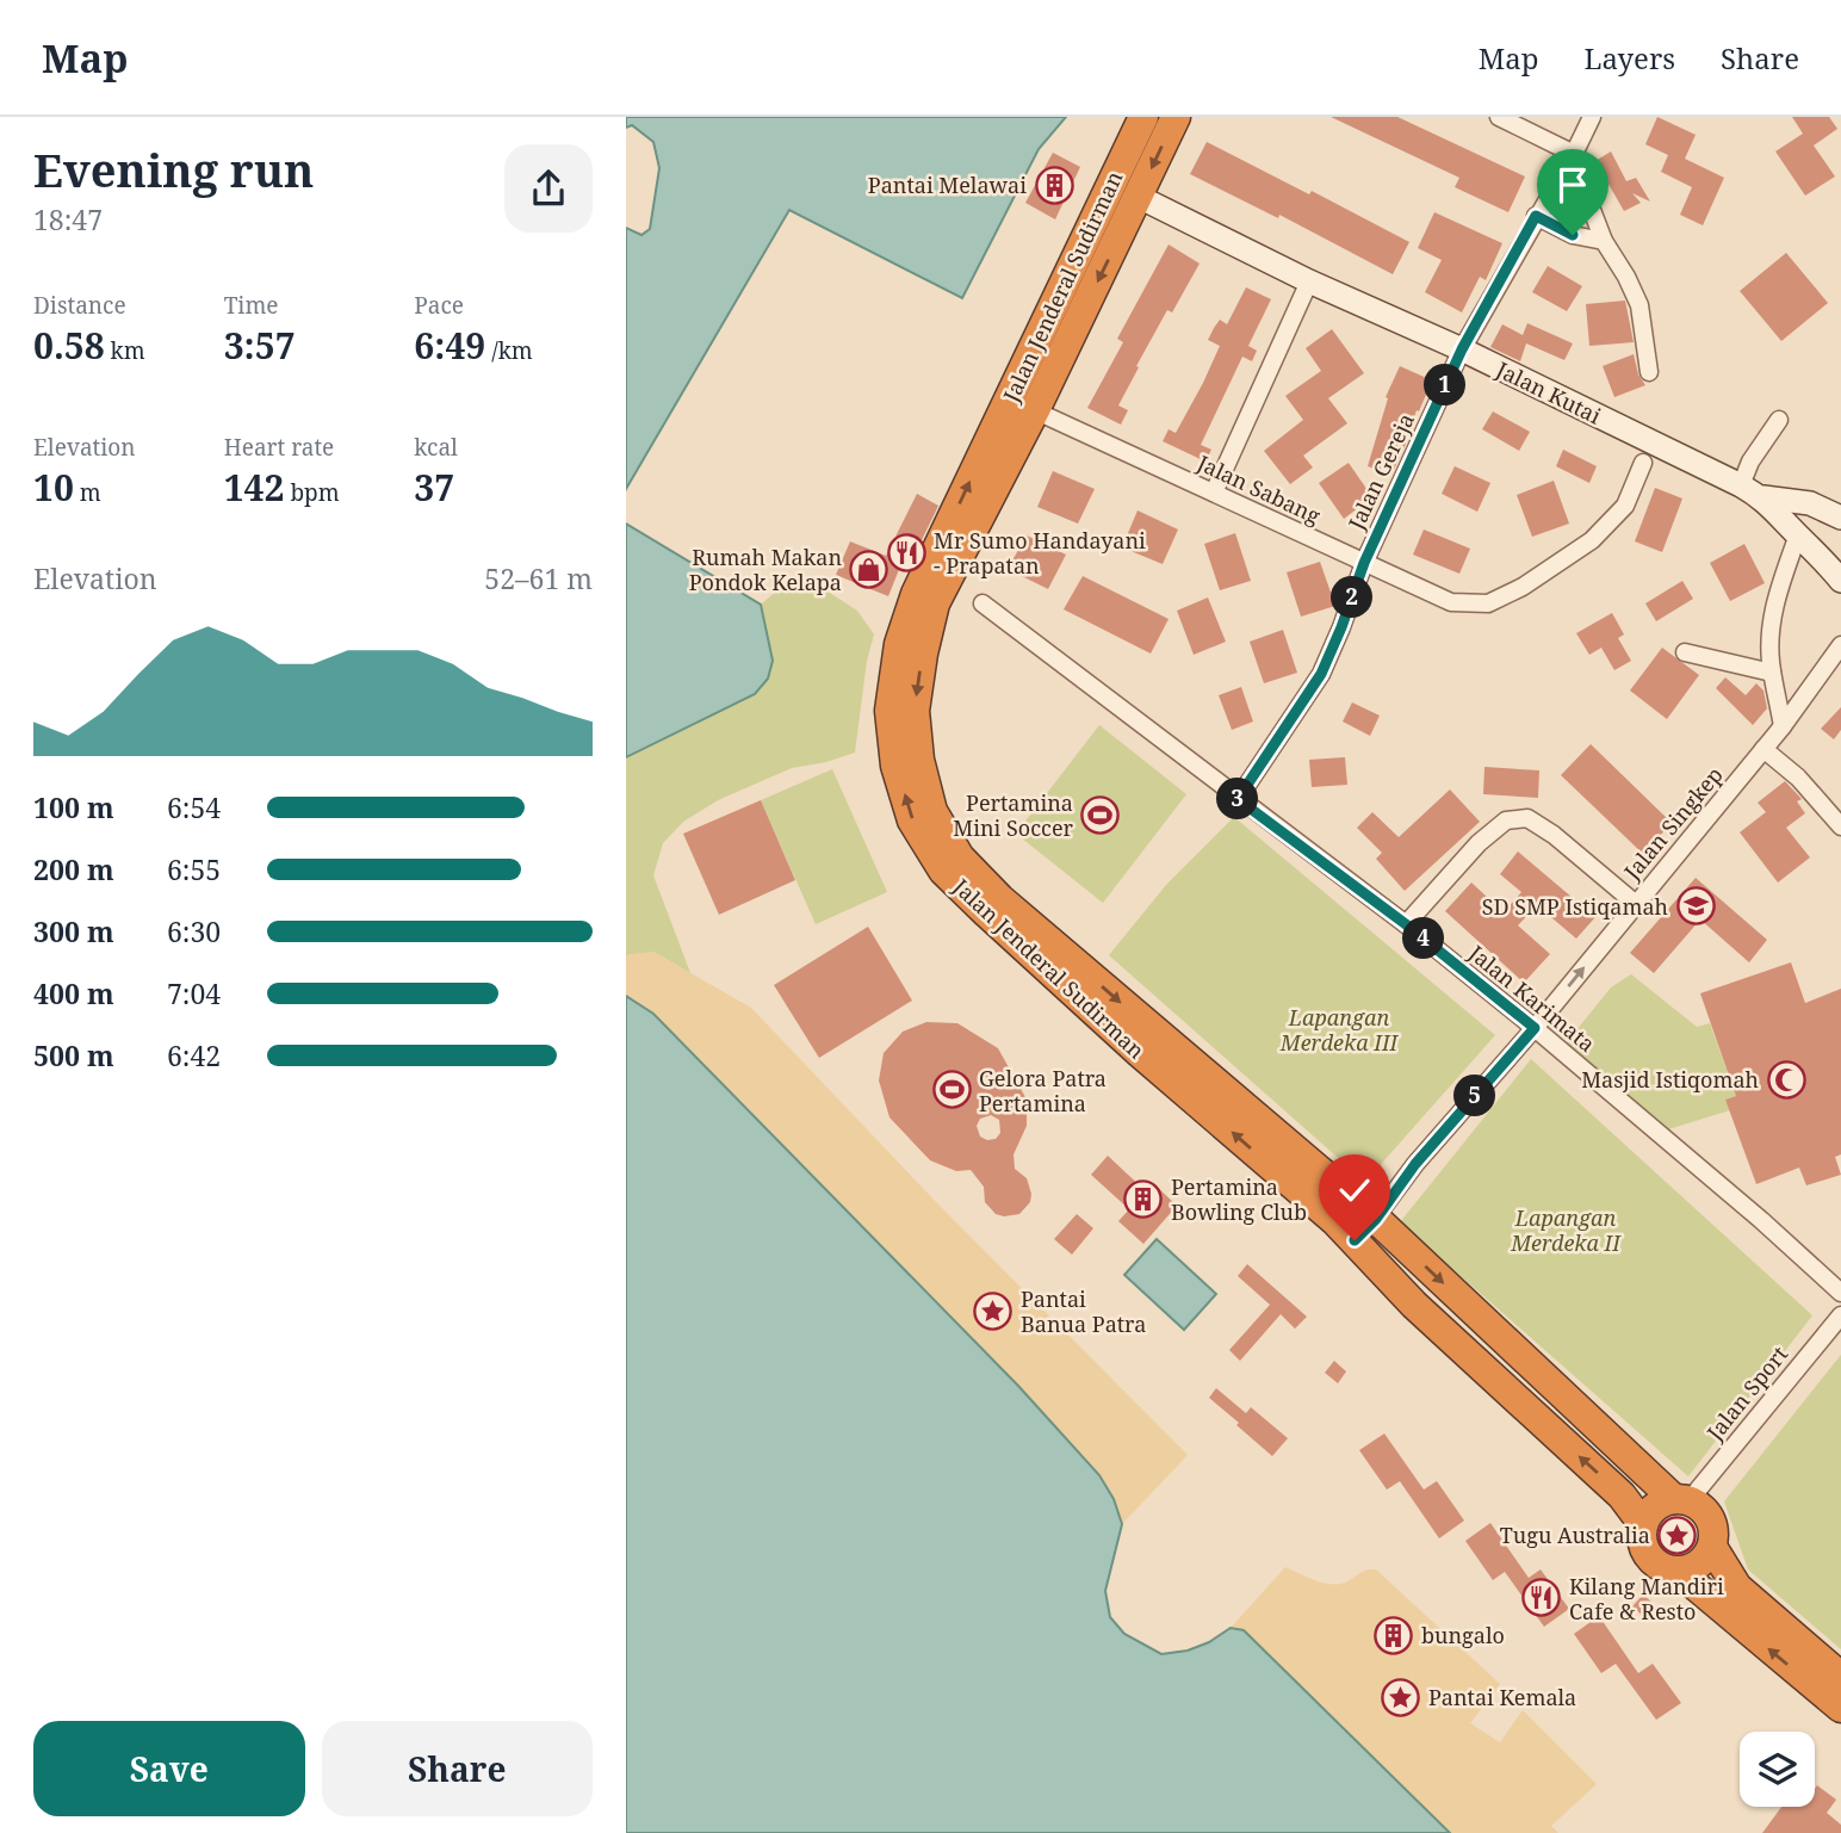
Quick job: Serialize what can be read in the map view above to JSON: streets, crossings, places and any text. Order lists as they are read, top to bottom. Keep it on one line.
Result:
{"streets":{"highway":["Jalan Jenderal Sudirman"],"street":["Jalan Kutai","Jalan Gereja","Jalan Sabang","Jalan Singkep","Jalan Karimata","Jalan Sport"]},"crossings":[["Jalan Jenderal Sudirman","Jalan Kutai"],["Jalan Jenderal Sudirman","Jalan Singkep"],["Jalan Jenderal Sudirman","Jalan Sport"],["Jalan Kutai","Jalan Gereja"],["Jalan Gereja","Jalan Sabang"],["Jalan Gereja","Jalan Karimata"],["Jalan Singkep","Jalan Karimata"]],"parks":["Lapangan Merdeka III","Lapangan Merdeka II"],"places":{"building":["Pantai Melawai","Pertamina Bowling Club","bungalo"],"restaurant":["Mr Sumo Handayani - Prapatan","Kilang Mandiri Cafe & Resto"],"shop":["Rumah Makan Pondok Kelapa"],"sports":["Pertamina Mini Soccer","Gelora Patra Pertamina"],"school or university":["SD SMP Istiqamah"],"mosque":["Masjid Istiqomah"],"place":["Pantai Banua Patra","Tugu Australia","Pantai Kemala"]},"page":{"header":"Map","nav":["Map","Layers","Share"],"heading":["Evening run","18:47"],"stats":[["Distance","0.58 km"],["Time","3:57"],["Pace","6:49 /km"],["Elevation","10 m"],["Heart rate","142 bpm"],["kcal","37"]],"pins":["1","2","3","4","5"],"chart":["Elevation","52–61 m"],"list":[{"name":"100 m","note":"6:54"},{"name":"200 m","note":"6:55"},{"name":"300 m","note":"6:30"},{"name":"400 m","note":"7:04"},{"name":"500 m","note":"6:42"}],"buttons":["Save","Share"]}}
